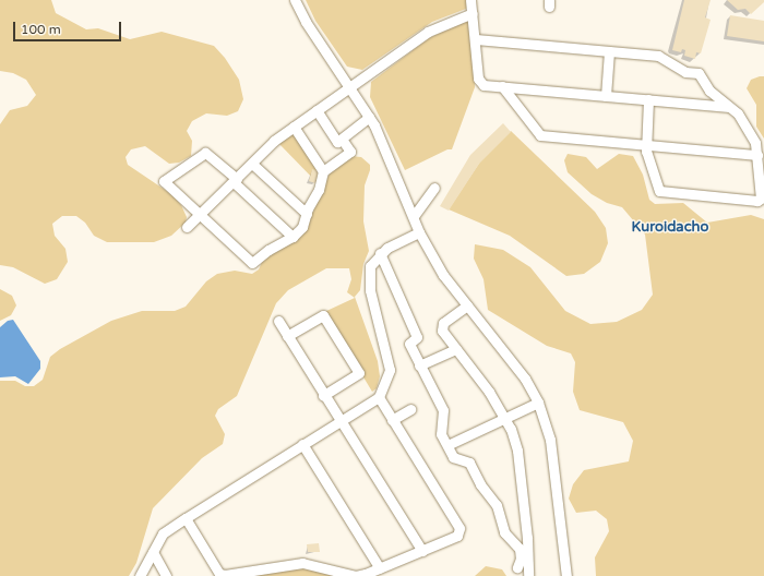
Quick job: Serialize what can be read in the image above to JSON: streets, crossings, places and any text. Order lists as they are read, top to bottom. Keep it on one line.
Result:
{"districts":["Kuroidacho"],"scale_bar":"100 m"}
